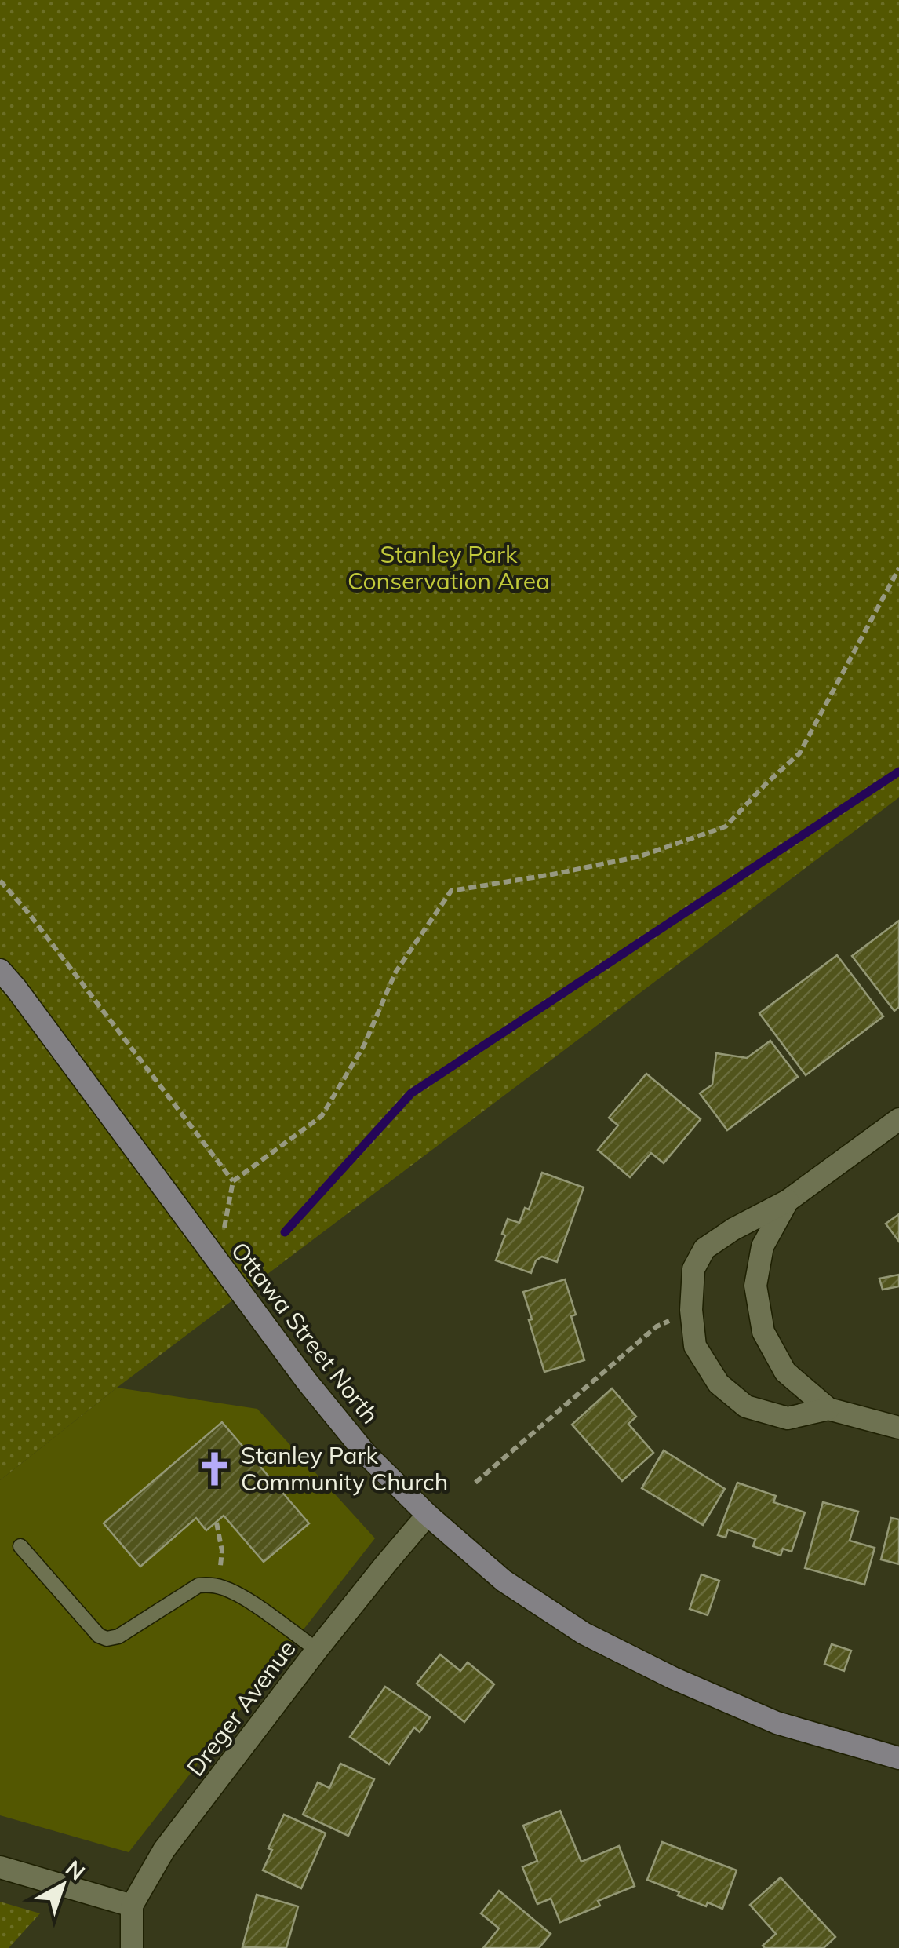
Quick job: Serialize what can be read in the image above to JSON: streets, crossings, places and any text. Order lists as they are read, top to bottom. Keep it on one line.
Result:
{"streets":{"main road":["Ottawa Street North"],"street":["Dreger Avenue"]},"crossings":[["Ottawa Street North","Dreger Avenue"]],"parks":["Stanley Park Conservation Area"],"places":{"church":["Stanley Park Community Church"]},"north":"top right"}
